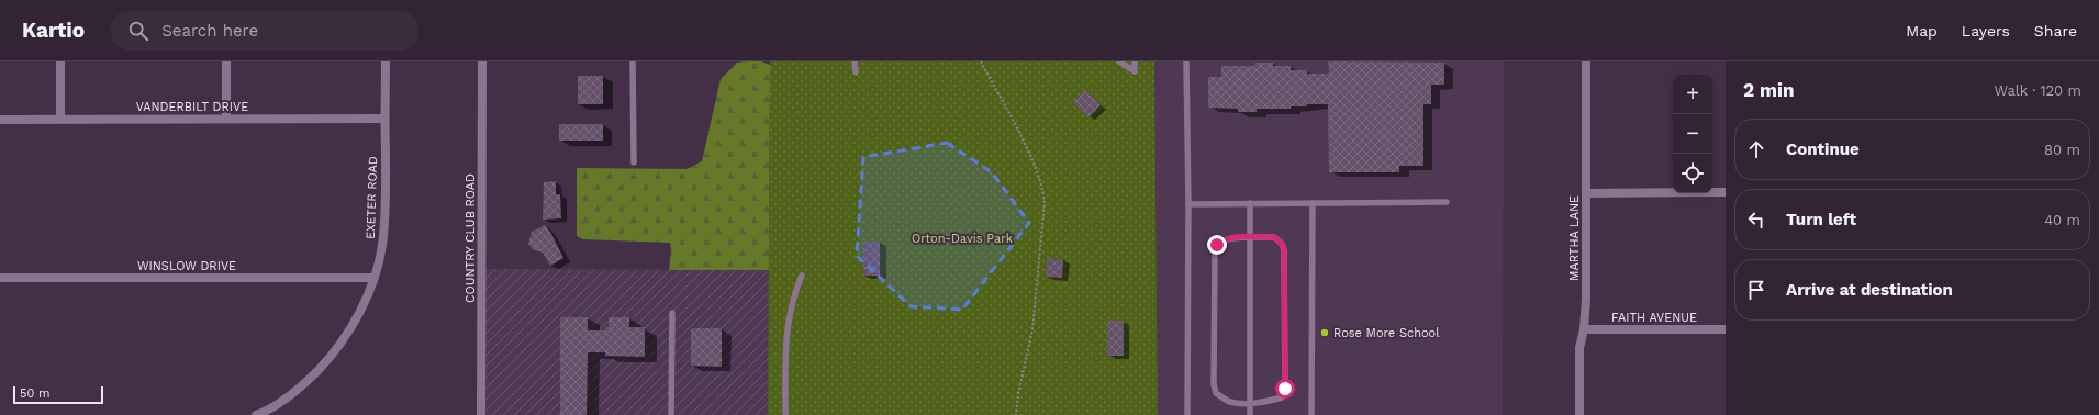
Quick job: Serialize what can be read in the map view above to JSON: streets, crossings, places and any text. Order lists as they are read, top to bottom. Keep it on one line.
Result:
{"streets":{"street":["VANDERBILT DRIVE","EXETER ROAD","COUNTRY CLUB ROAD","MARTHA LANE","WINSLOW DRIVE","FAITH AVENUE"]},"crossings":[["VANDERBILT DRIVE","EXETER ROAD"],["EXETER ROAD","WINSLOW DRIVE"],["MARTHA LANE","FAITH AVENUE"]],"parks":["Orton-Davis Park"],"places":["Rose More School"],"scale_bar":"50 m","page":{"header":"Kartio","search":"Search here","nav":["Map","Layers","Share"],"heading":["2 min","Walk · 120 m"],"map_buttons":["+","−"],"list":[["Continue","80 m"],["Turn left","40 m"],"Arrive at destination"],"scale":"50 m"}}
